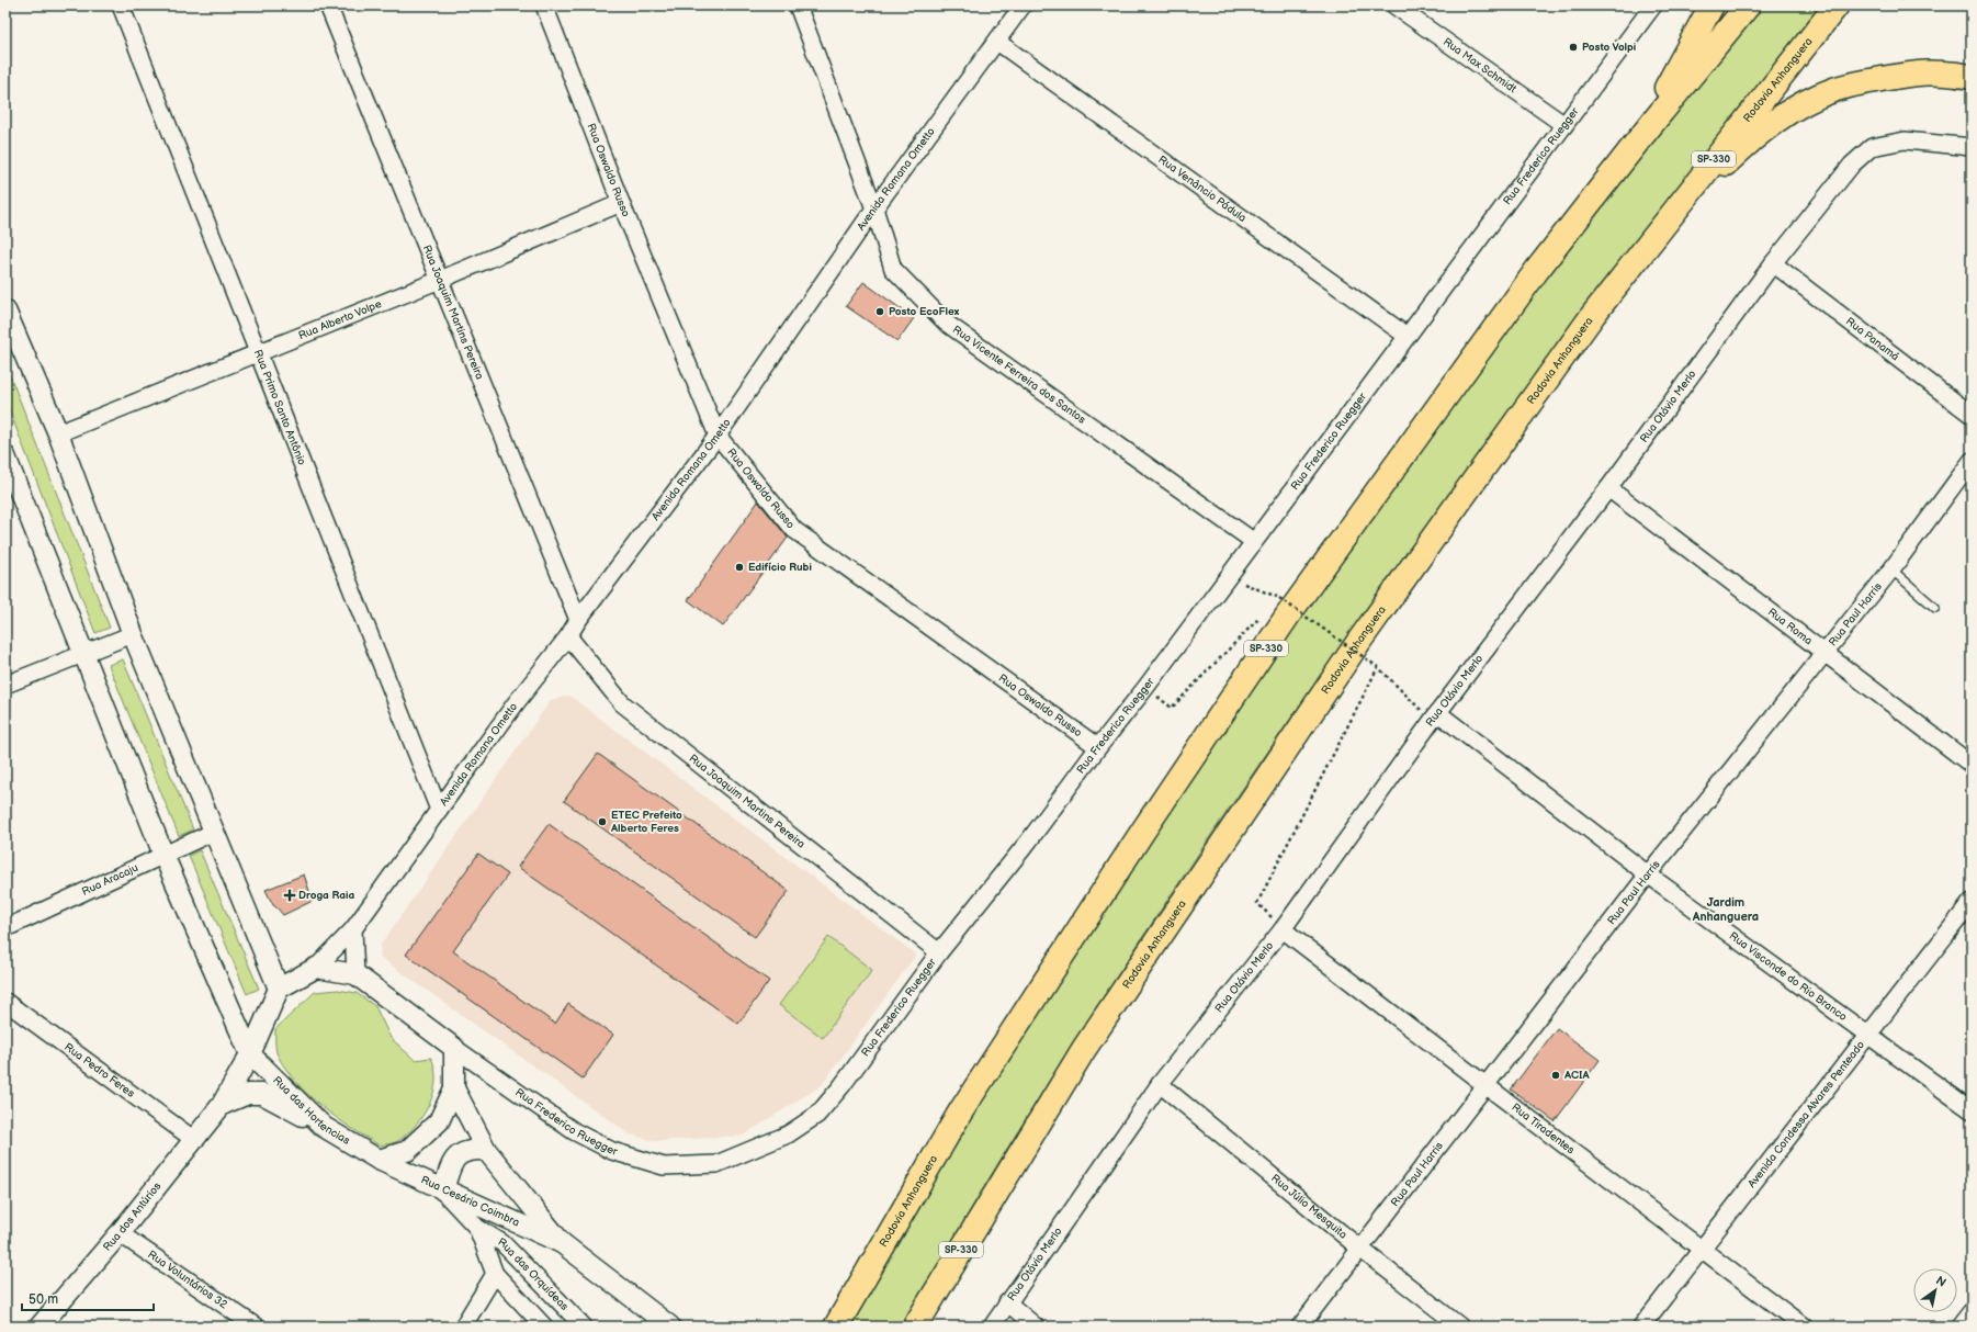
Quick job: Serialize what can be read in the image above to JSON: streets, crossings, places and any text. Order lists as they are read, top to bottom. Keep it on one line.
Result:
{"streets":{"highway":["Rodovia Anhanguera","SP-330"],"street":["Rua Max Schmidt","Rua Frederico Ruegger","Rua Oswaldo Russo","Avenida Romana Ometto","Rua Venâncio Pádula","Rua Joaquim Martins Pereira","Rua Alberto Volpe","Rua Panamá","Rua Vicente Ferreira dos Santos","Rua Primo Santo Antônio","Rua Otávio Merlo","Rua Paul Harris","Rua Roma","Rua Aracaju","Rua Visconde do Rio Branco","Rua Pedro Feres","Rua das Hortencias","Avenida Condessa Alvares Penteado","Rua Tiradentes","Rua Cesário Coimbra","Rua Júlio Mesquita","Rua dos Antúrios","Rua das Orquídeas","Rua Voluntários 32"]},"crossings":[["Rua Max Schmidt","Rua Frederico Ruegger"],["Rua Frederico Ruegger","Rua Oswaldo Russo"],["Rua Frederico Ruegger","Rua Venâncio Pádula"],["Rua Frederico Ruegger","Rua Joaquim Martins Pereira"],["Rua Frederico Ruegger","Rua Vicente Ferreira dos Santos"],["Rua Oswaldo Russo","Avenida Romana Ometto"],["Rua Oswaldo Russo","Rua Alberto Volpe"],["Avenida Romana Ometto","Rua Venâncio Pádula"],["Avenida Romana Ometto","Rua Joaquim Martins Pereira"],["Avenida Romana Ometto","Rua Vicente Ferreira dos Santos"],["Avenida Romana Ometto","Rua Primo Santo Antônio"],["Rua Joaquim Martins Pereira","Rua Alberto Volpe"],["Rua Alberto Volpe","Rua Primo Santo Antônio"],["Rua Panamá","Rua Otávio Merlo"],["Rua Otávio Merlo","Rua Roma"],["Rua Otávio Merlo","Rua Visconde do Rio Branco"],["Rua Otávio Merlo","Rua Tiradentes"],["Rua Otávio Merlo","Rua Júlio Mesquita"],["Rua Paul Harris","Rua Roma"],["Rua Paul Harris","Rua Visconde do Rio Branco"],["Rua Paul Harris","Rua Tiradentes"],["Rua Paul Harris","Rua Júlio Mesquita"],["Rua Visconde do Rio Branco","Avenida Condessa Alvares Penteado"],["Rua Pedro Feres","Rua dos Antúrios"],["Rua das Hortencias","Rua Cesário Coimbra"],["Rua das Hortencias","Rua dos Antúrios"],["Avenida Condessa Alvares Penteado","Rua Tiradentes"],["Rua Cesário Coimbra","Rua das Orquídeas"],["Rua dos Antúrios","Rua Voluntários 32"]],"districts":["Jardim Anhanguera"],"places":{"other":["Posto Volpi","Posto EcoFlex","Edifício Rubi","ETEC Prefeito Alberto Feres","ACIA"],"health":["Droga Raia"]},"scale_bar":"50 m","north":"top right"}
